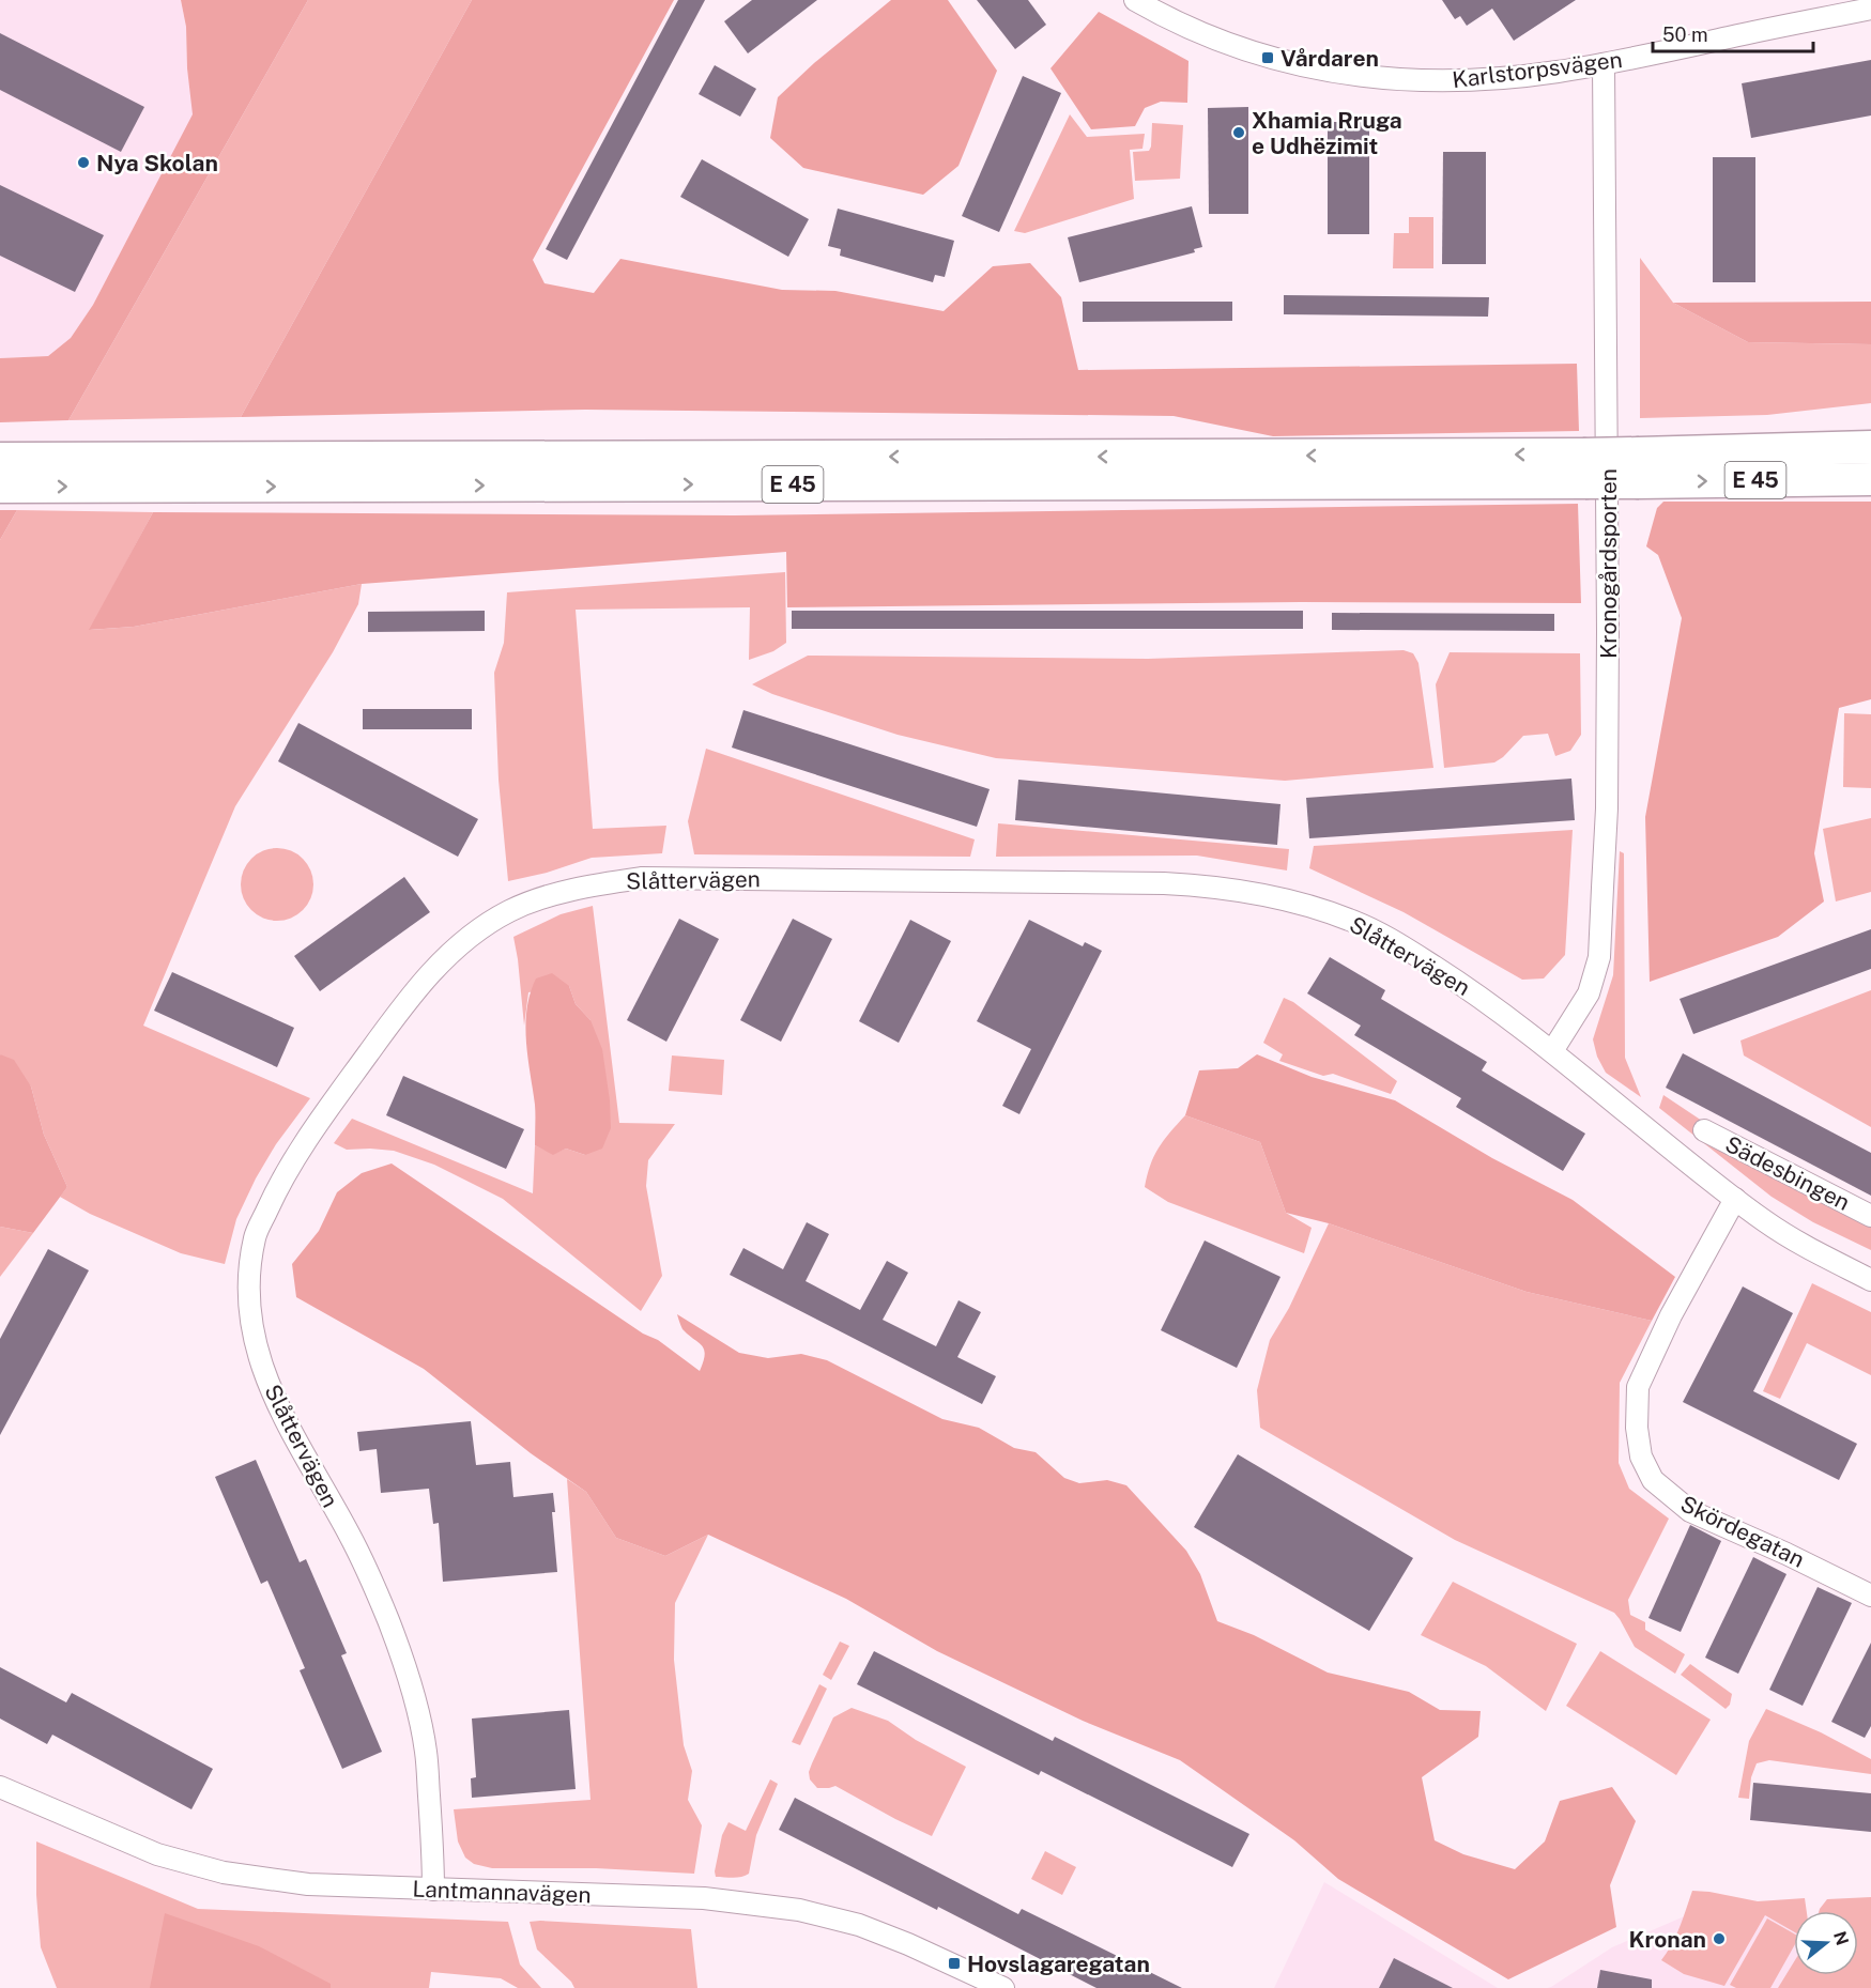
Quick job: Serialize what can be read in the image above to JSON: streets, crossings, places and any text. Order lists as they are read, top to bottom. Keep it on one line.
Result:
{"streets":{"highway":["E 45"],"street":["Karlstorpsvägen","Kronogårdsporten","Slåttervägen","Sädesbingen","Skördegatan","Lantmannavägen"]},"crossings":[["Karlstorpsvägen","Kronogårdsporten"],["Kronogårdsporten","Slåttervägen"],["Slåttervägen","Skördegatan"],["Slåttervägen","Lantmannavägen"]],"places":{"transit":["Vårdaren","Hovslagaregatan"],"other":["Xhamia Rruga e Udhëzimit","Nya Skolan","Kronan"]},"scale_bar":"50 m","north":"right"}
